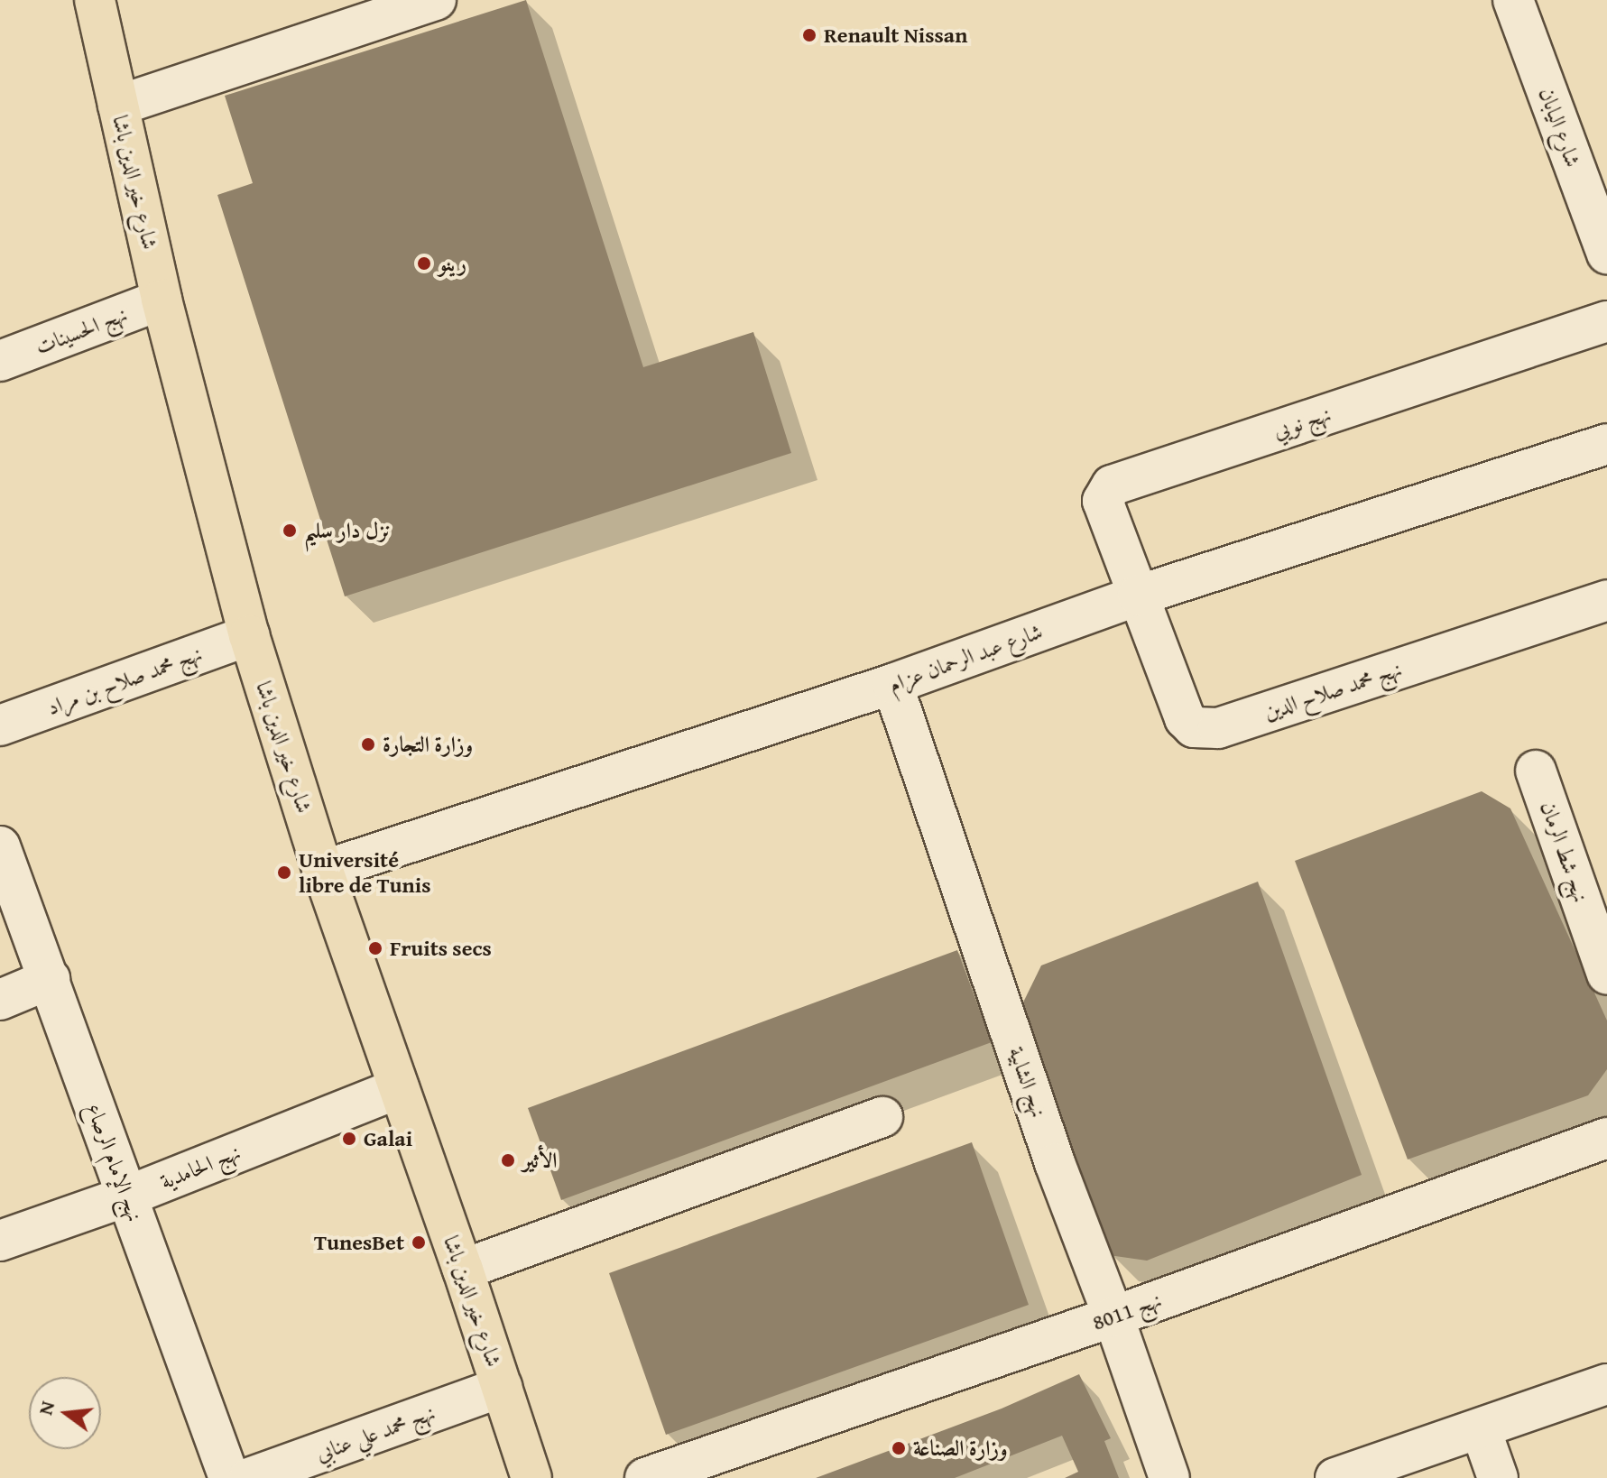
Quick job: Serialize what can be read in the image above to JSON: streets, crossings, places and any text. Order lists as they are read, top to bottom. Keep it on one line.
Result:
{"streets":{"main road":["شارع خير الدين باشا"],"street":["شارع اليابان","نهج الحسينات","نهج نويي","شارع عبد الرحمان عزام","نهج محمد صلاح بن مراد","نهج محمد صلاح الدين","نهج شط الرمان","نهج الشابية","نهج الإمام الرصاع","نهج الحامدية","نهج 8011","نهج محمد علي عنابي"]},"crossings":[["شارع خير الدين باشا","نهج الحسينات"],["شارع خير الدين باشا","شارع عبد الرحمان عزام"],["شارع خير الدين باشا","نهج محمد صلاح بن مراد"],["شارع خير الدين باشا","نهج الحامدية"],["شارع خير الدين باشا","نهج محمد علي عنابي"],["نهج نويي","شارع عبد الرحمان عزام"],["نهج نويي","نهج محمد صلاح الدين"],["شارع عبد الرحمان عزام","نهج محمد صلاح الدين"],["شارع عبد الرحمان عزام","نهج الشابية"],["نهج الشابية","نهج 8011"],["نهج الإمام الرصاع","نهج الحامدية"]],"places":["Renault Nissan","رينو","نزل دار سليم","وزارة التجارة","Université libre de Tunis","Fruits secs","Galai","الأثير","TunesBet","وزارة الصناعة"],"north":"left"}
